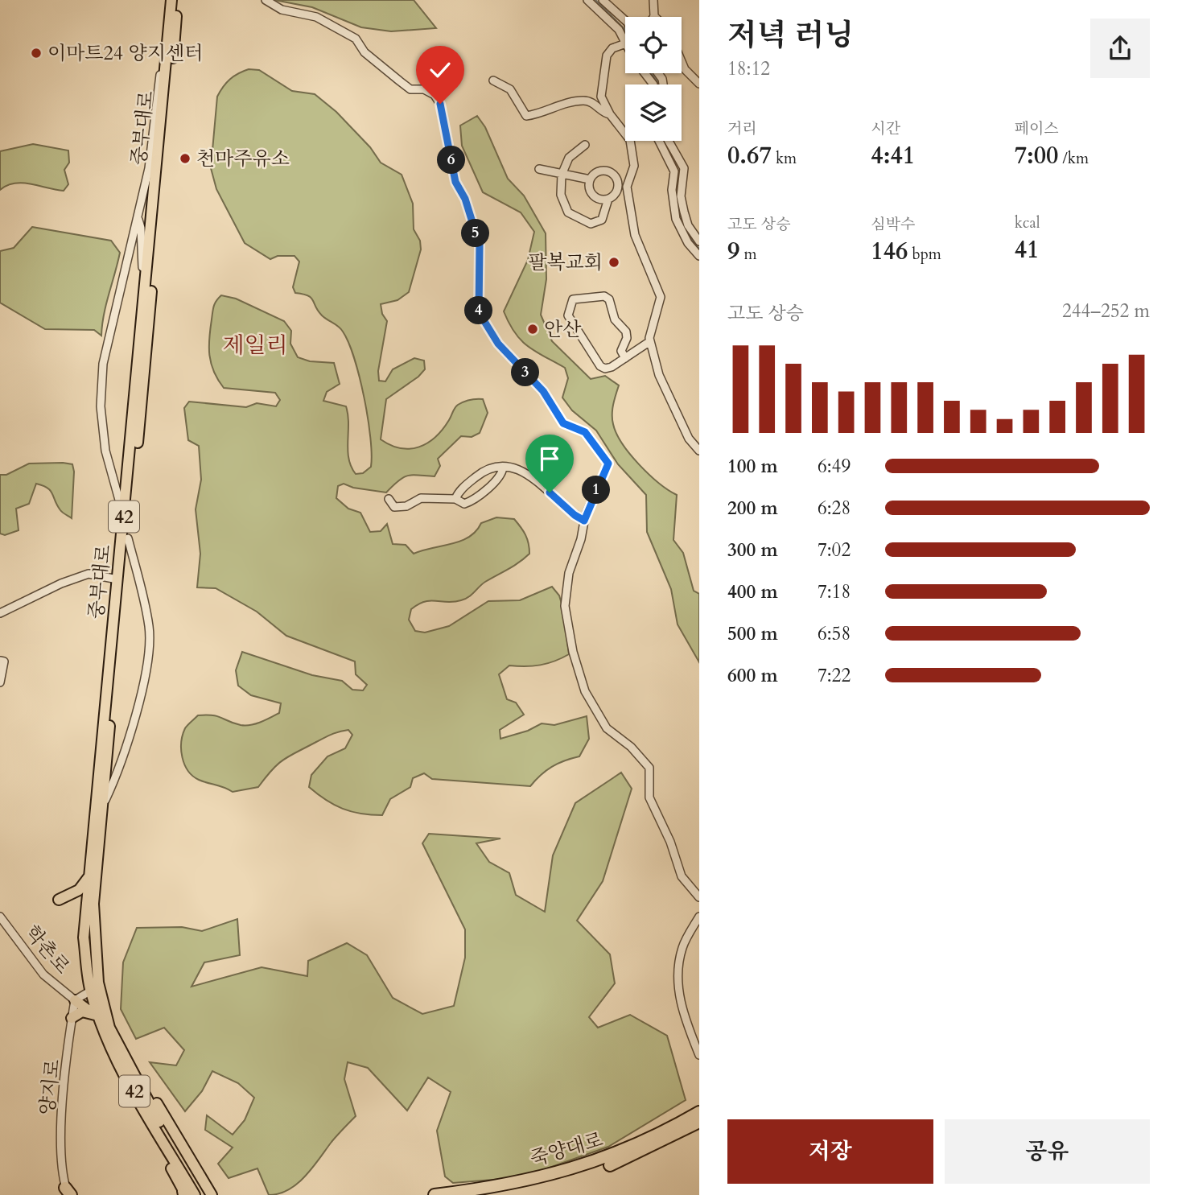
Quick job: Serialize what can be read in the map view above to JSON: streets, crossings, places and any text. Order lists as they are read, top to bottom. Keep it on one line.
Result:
{"streets":{"highway":["죽양대로"],"main road":["중부대로","42"],"street":["학촌로","양지로"]},"crossings":[["중부대로","42"],["학촌로","양지로"]],"districts":["제일리"],"places":["이마트24 양지센터","천마주유소","팔복교회","안산"],"page":{"heading":["저녁 러닝","18:12"],"stats":[["거리","0.67 km"],["시간","4:41"],["페이스","7:00 /km"],["고도 상승","9 m"],["심박수","146 bpm"],["kcal","41"]],"pins":["6","5","4","3","1"],"chart":["고도 상승","244–252 m"],"list":[{"name":"100 m","note":"6:49"},{"name":"200 m","note":"6:28"},{"name":"300 m","note":"7:02"},{"name":"400 m","note":"7:18"},{"name":"500 m","note":"6:58"},{"name":"600 m","note":"7:22"}],"buttons":["저장","공유"]}}
